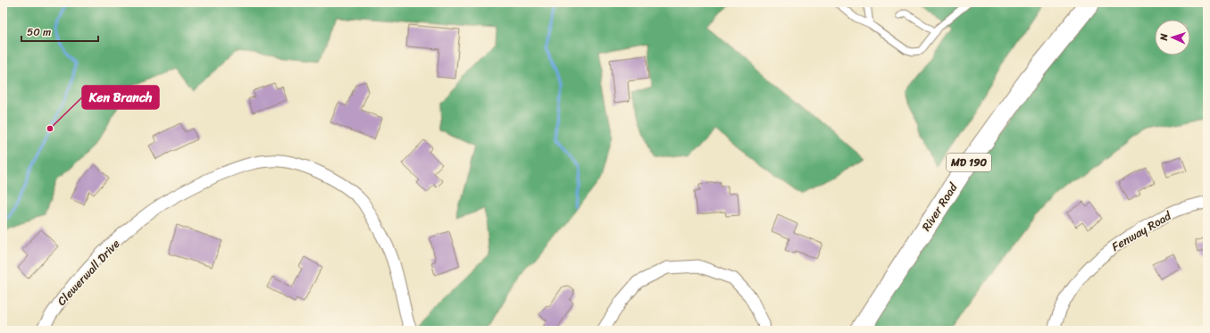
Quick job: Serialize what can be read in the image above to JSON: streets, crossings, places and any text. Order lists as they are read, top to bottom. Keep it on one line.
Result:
{"streets":{"main road":["MD 190","River Road"],"street":["Fenway Road","Clewerwall Drive"]},"places":["Ken Branch"],"scale_bar":"50 m","north":"left"}
